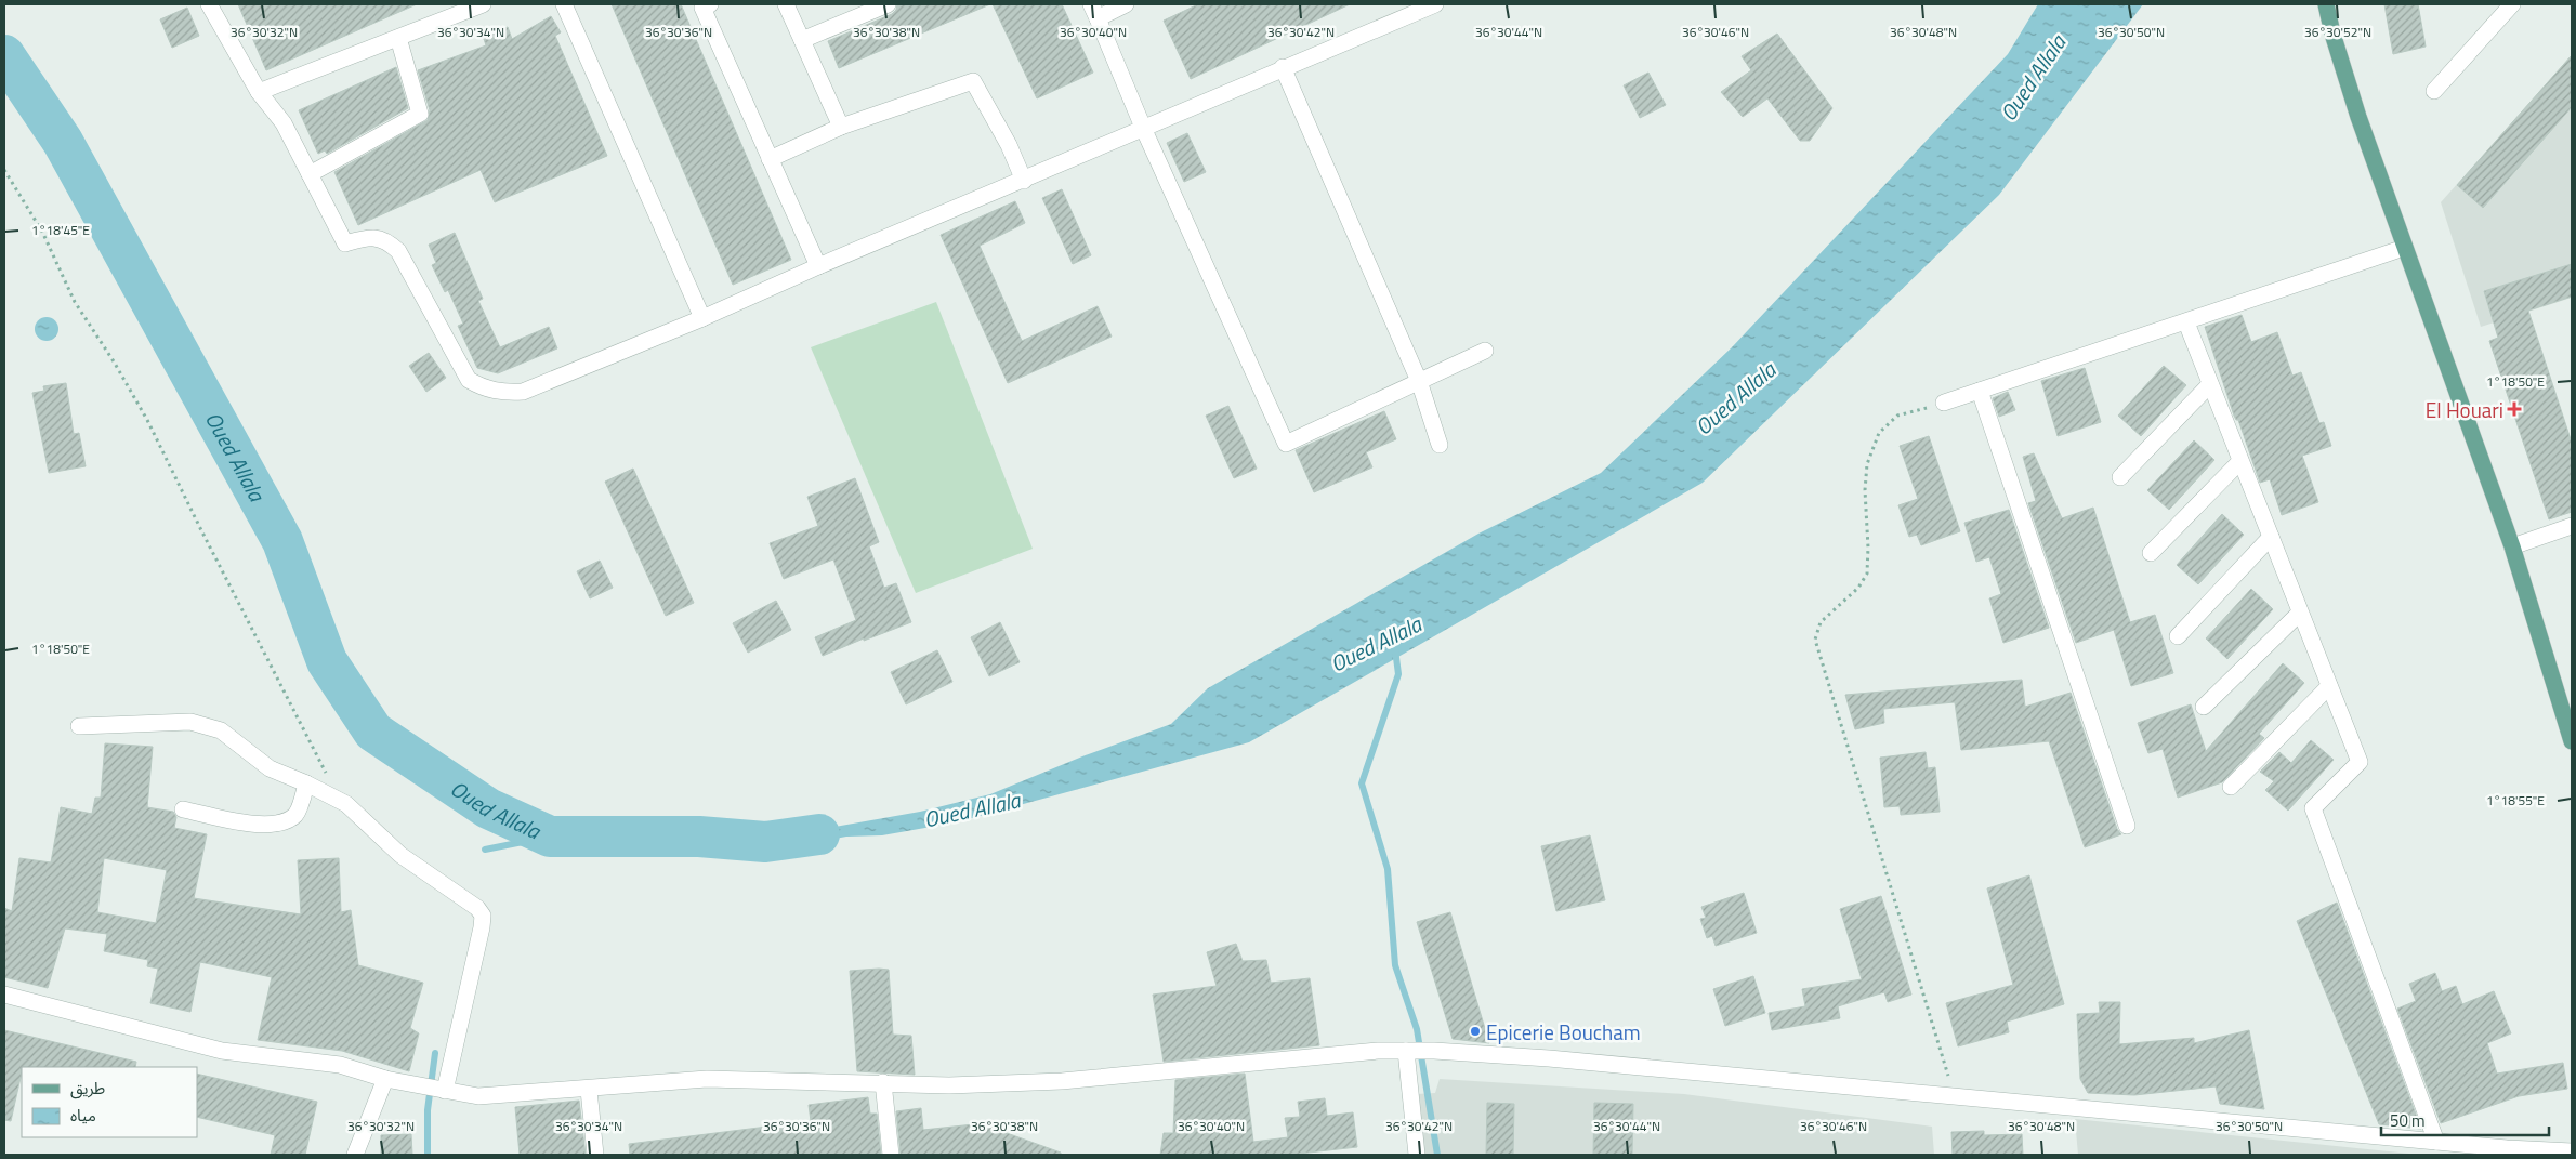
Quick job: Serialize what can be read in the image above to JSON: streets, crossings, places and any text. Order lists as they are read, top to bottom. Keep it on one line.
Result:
{"water":["Oued Allala"],"places":{"health":["El Houari"],"other":["Epicerie Boucham"]},"legend":["طريق","مياه"],"scale_bar":"50 m","coordinates":["36°30'32\"N","36°30'34\"N","36°30'36\"N","36°30'38\"N","36°30'40\"N","36°30'42\"N","36°30'44\"N","36°30'46\"N","36°30'48\"N","36°30'50\"N","36°30'52\"N","1°18'45\"E","1°18'50\"E","1°18'55\"E"]}
